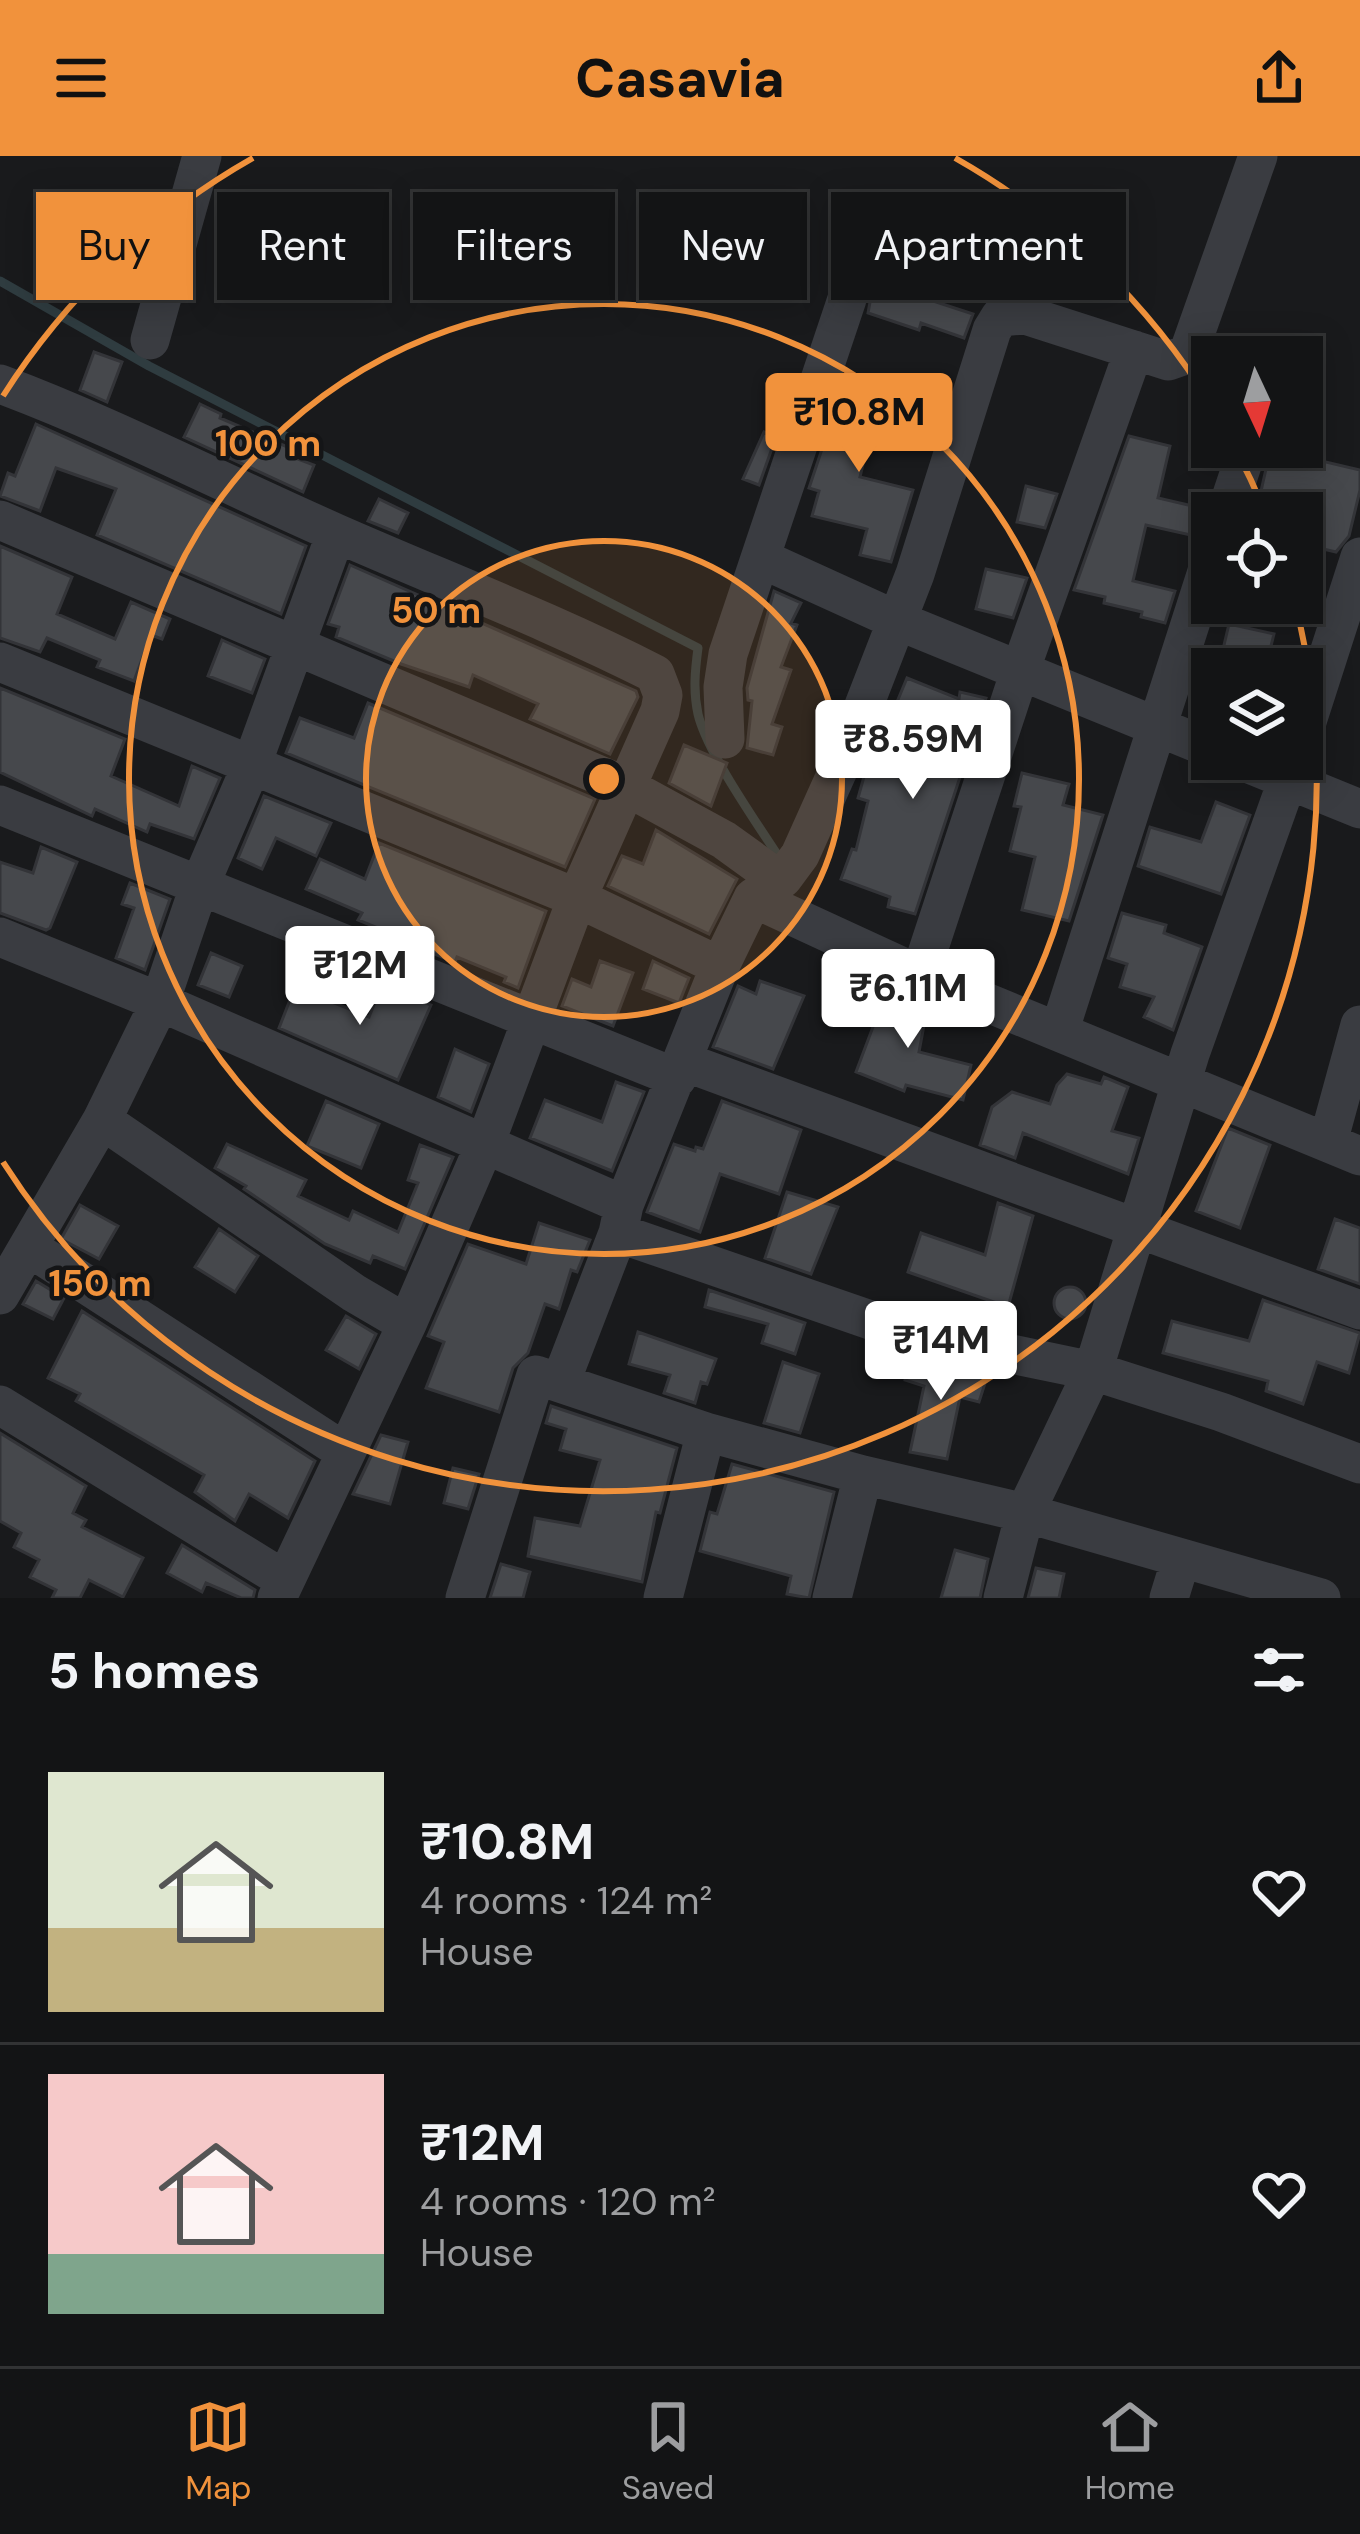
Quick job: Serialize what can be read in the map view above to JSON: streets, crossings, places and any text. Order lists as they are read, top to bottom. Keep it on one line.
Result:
{"north":"bottom","page":{"header":"Casavia","chip":["Buy","Rent","Filters","New","Apartment"],"price":["₹10.8M","₹8.59M","₹12M","₹6.11M","₹14M"],"heading":"5 homes","list":[{"name":"₹10.8M","note":"4 rooms · 124 m² · House"},{"name":"₹12M","note":"4 rooms · 120 m² · House"}],"tabs":["Map","Saved","Home"]},"rings":["100 m","50 m","150 m"]}
